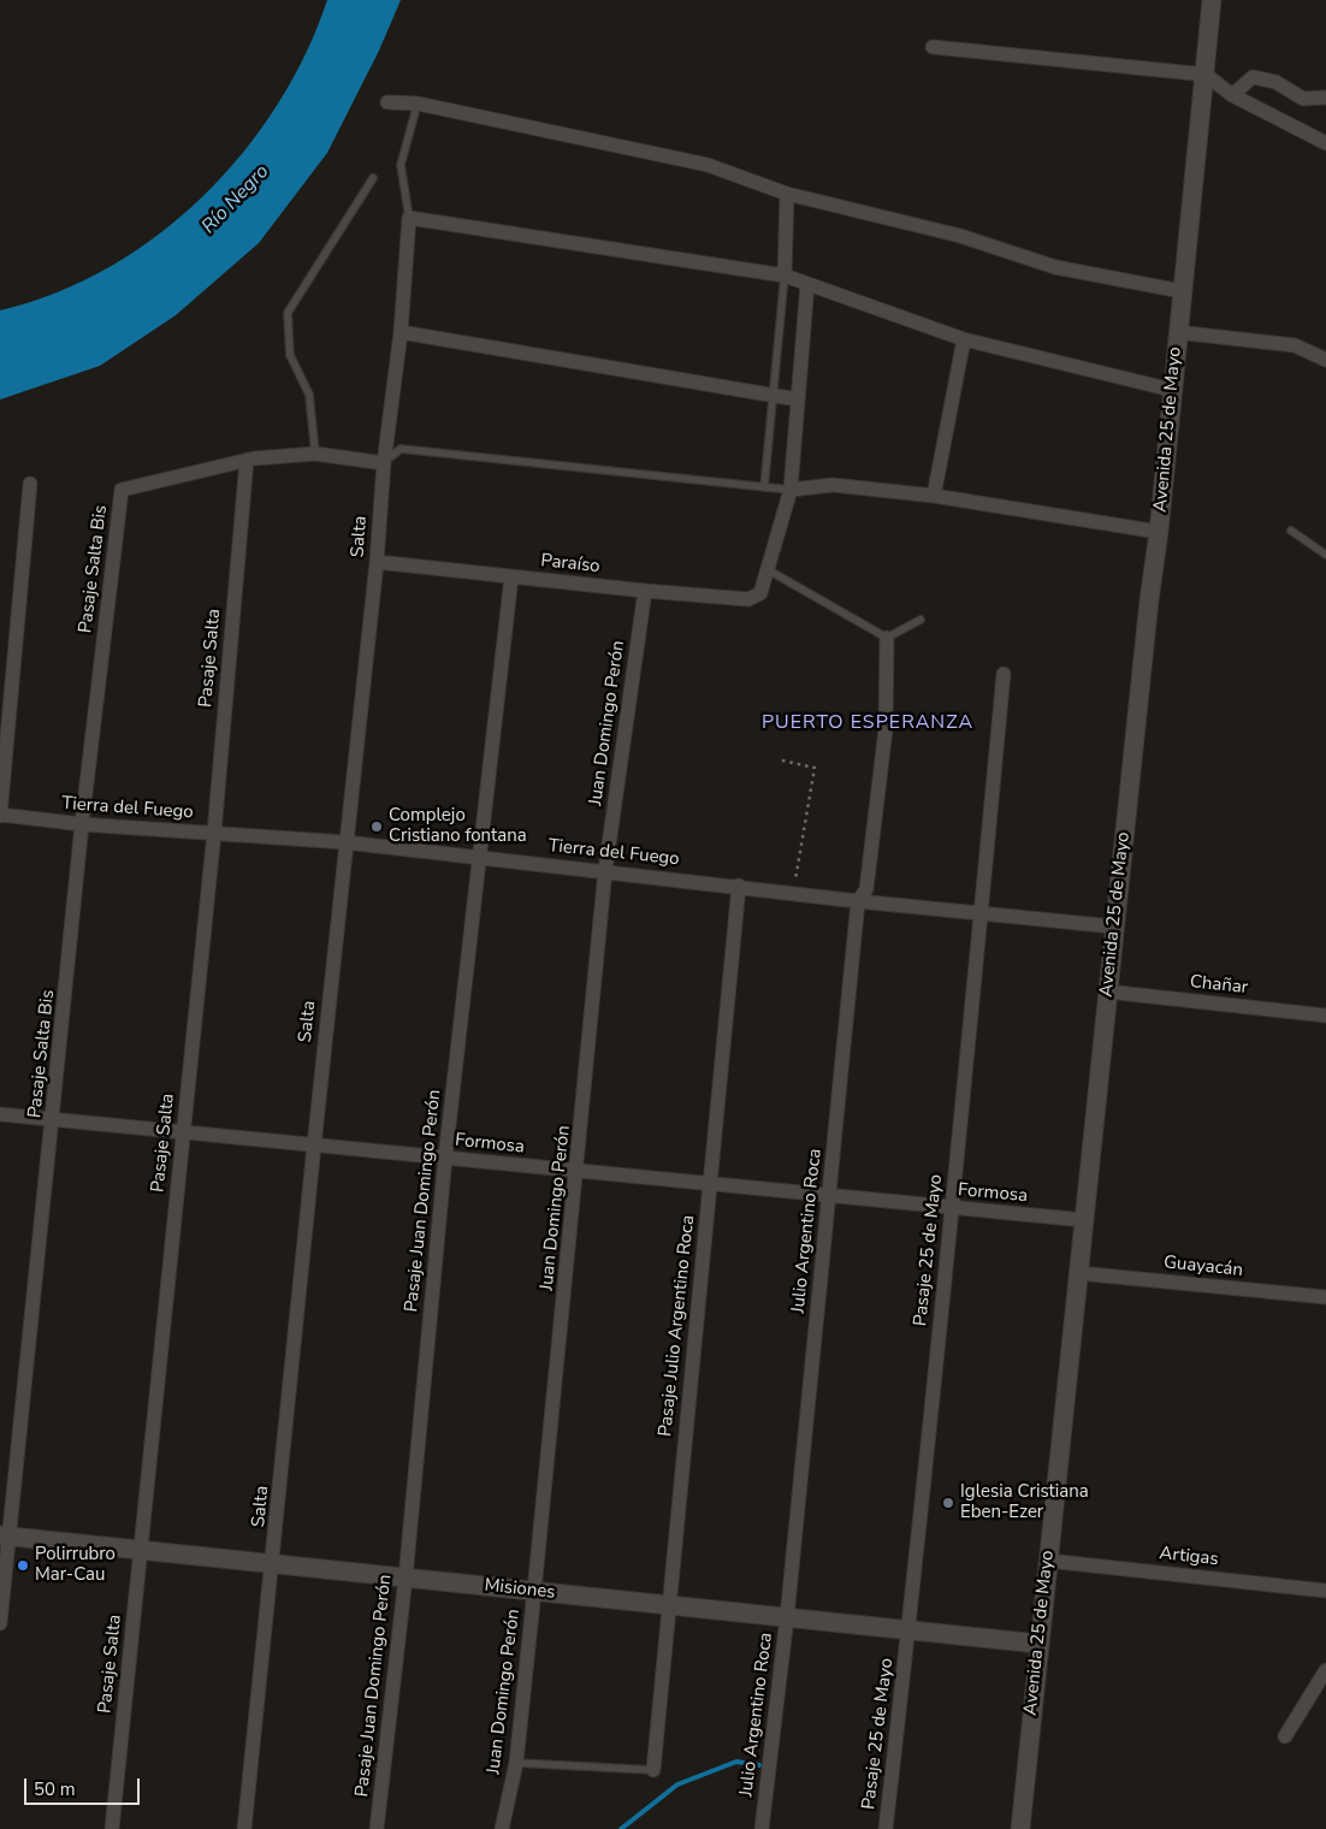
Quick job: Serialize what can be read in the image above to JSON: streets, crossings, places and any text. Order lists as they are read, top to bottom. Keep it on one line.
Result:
{"streets":{"street":["Avenida 25 de Mayo","Salta","Paraíso","Pasaje Salta Bis","Pasaje Salta","Juan Domingo Perón","Tierra del Fuego","Chañar","Formosa","Pasaje Juan Domingo Perón","Julio Argentino Roca","Pasaje 25 de Mayo","Guayacán","Pasaje Julio Argentino Roca","Artigas","Misiones"]},"crossings":[["Avenida 25 de Mayo","Tierra del Fuego"],["Avenida 25 de Mayo","Chañar"],["Avenida 25 de Mayo","Formosa"],["Avenida 25 de Mayo","Guayacán"],["Avenida 25 de Mayo","Artigas"],["Avenida 25 de Mayo","Misiones"],["Salta","Paraíso"],["Salta","Tierra del Fuego"],["Salta","Formosa"],["Salta","Misiones"],["Paraíso","Juan Domingo Perón"],["Paraíso","Pasaje Juan Domingo Perón"],["Pasaje Salta Bis","Pasaje Salta"],["Pasaje Salta Bis","Tierra del Fuego"],["Pasaje Salta Bis","Formosa"],["Pasaje Salta Bis","Misiones"],["Pasaje Salta","Tierra del Fuego"],["Pasaje Salta","Formosa"],["Pasaje Salta","Misiones"],["Juan Domingo Perón","Tierra del Fuego"],["Juan Domingo Perón","Formosa"],["Juan Domingo Perón","Misiones"],["Tierra del Fuego","Pasaje Juan Domingo Perón"],["Tierra del Fuego","Julio Argentino Roca"],["Tierra del Fuego","Pasaje 25 de Mayo"],["Tierra del Fuego","Pasaje Julio Argentino Roca"],["Formosa","Pasaje Juan Domingo Perón"],["Formosa","Julio Argentino Roca"],["Formosa","Pasaje 25 de Mayo"],["Formosa","Pasaje Julio Argentino Roca"],["Pasaje Juan Domingo Perón","Misiones"],["Julio Argentino Roca","Misiones"],["Pasaje 25 de Mayo","Misiones"],["Pasaje Julio Argentino Roca","Misiones"]],"districts":["PUERTO ESPERANZA"],"water":["Río Negro"],"places":["Complejo Cristiano fontana","Iglesia Cristiana Eben-Ezer","Polirrubro Mar-Cau"],"scale_bar":"50 m"}
